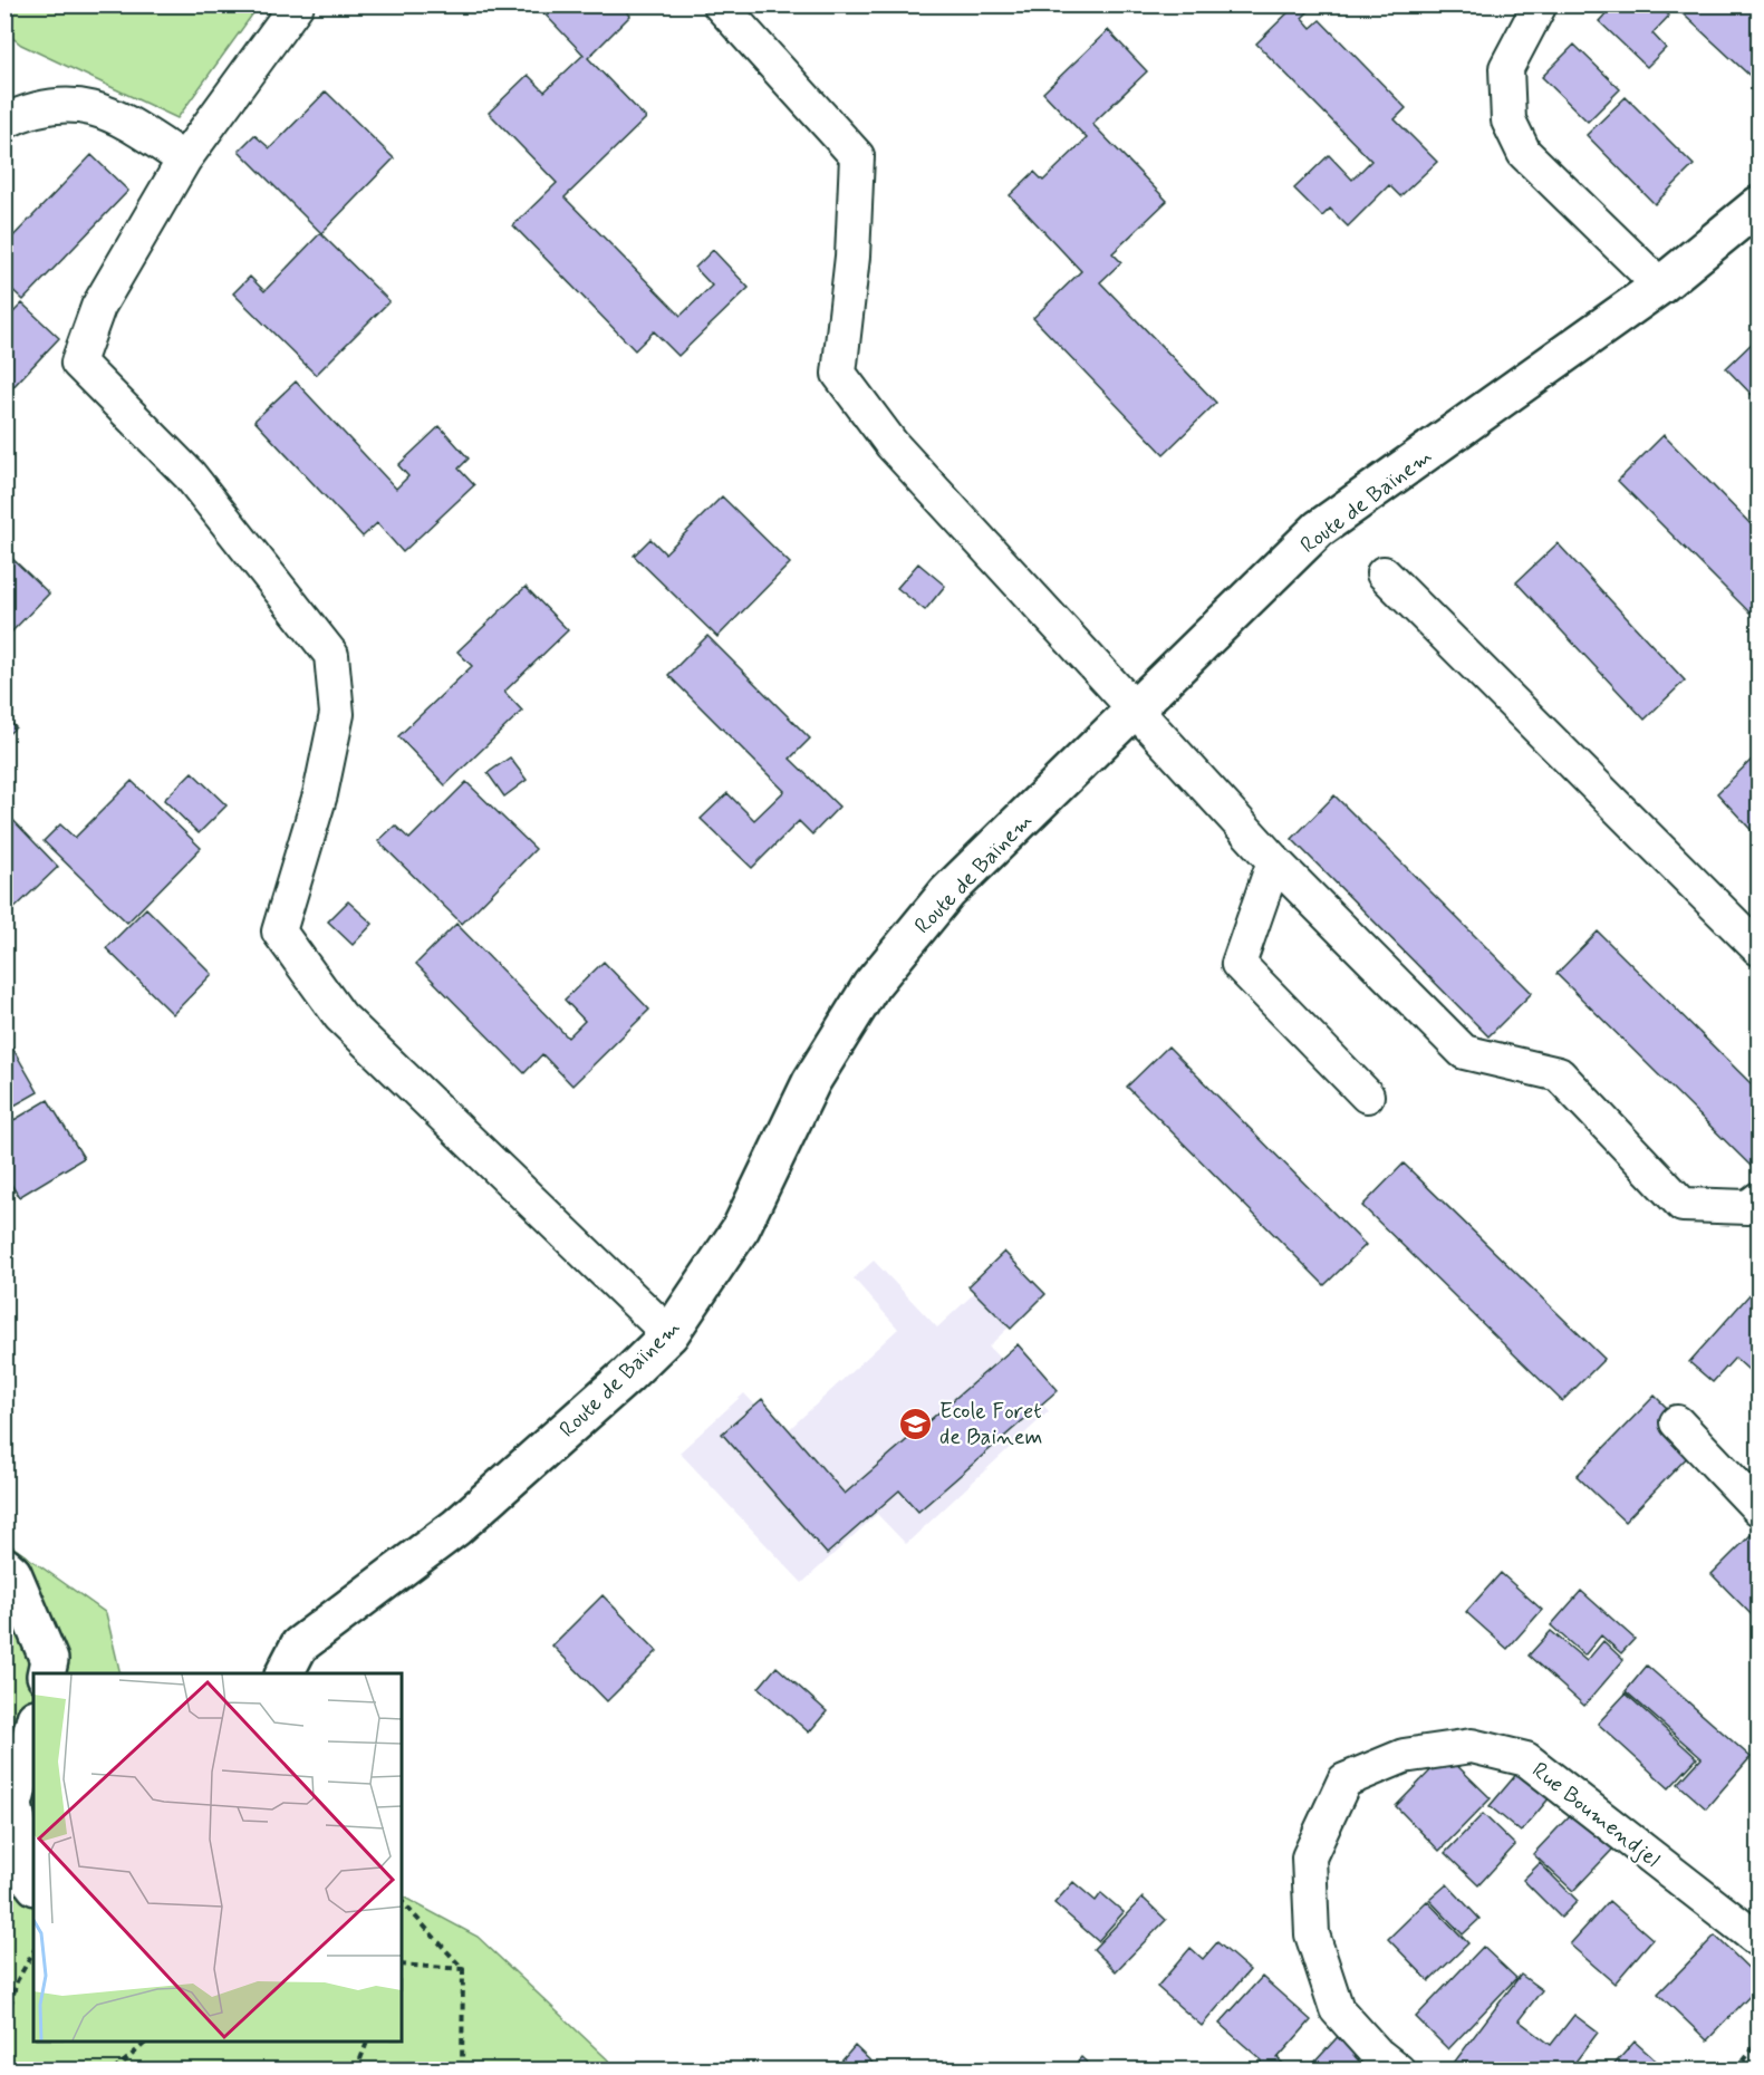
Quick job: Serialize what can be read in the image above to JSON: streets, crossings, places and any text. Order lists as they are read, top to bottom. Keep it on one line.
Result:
{"streets":{"street":["Route de Baïnem","Rue Boumendjel"]},"places":{"school or university":["Ecole Foret de Bainem"]}}
